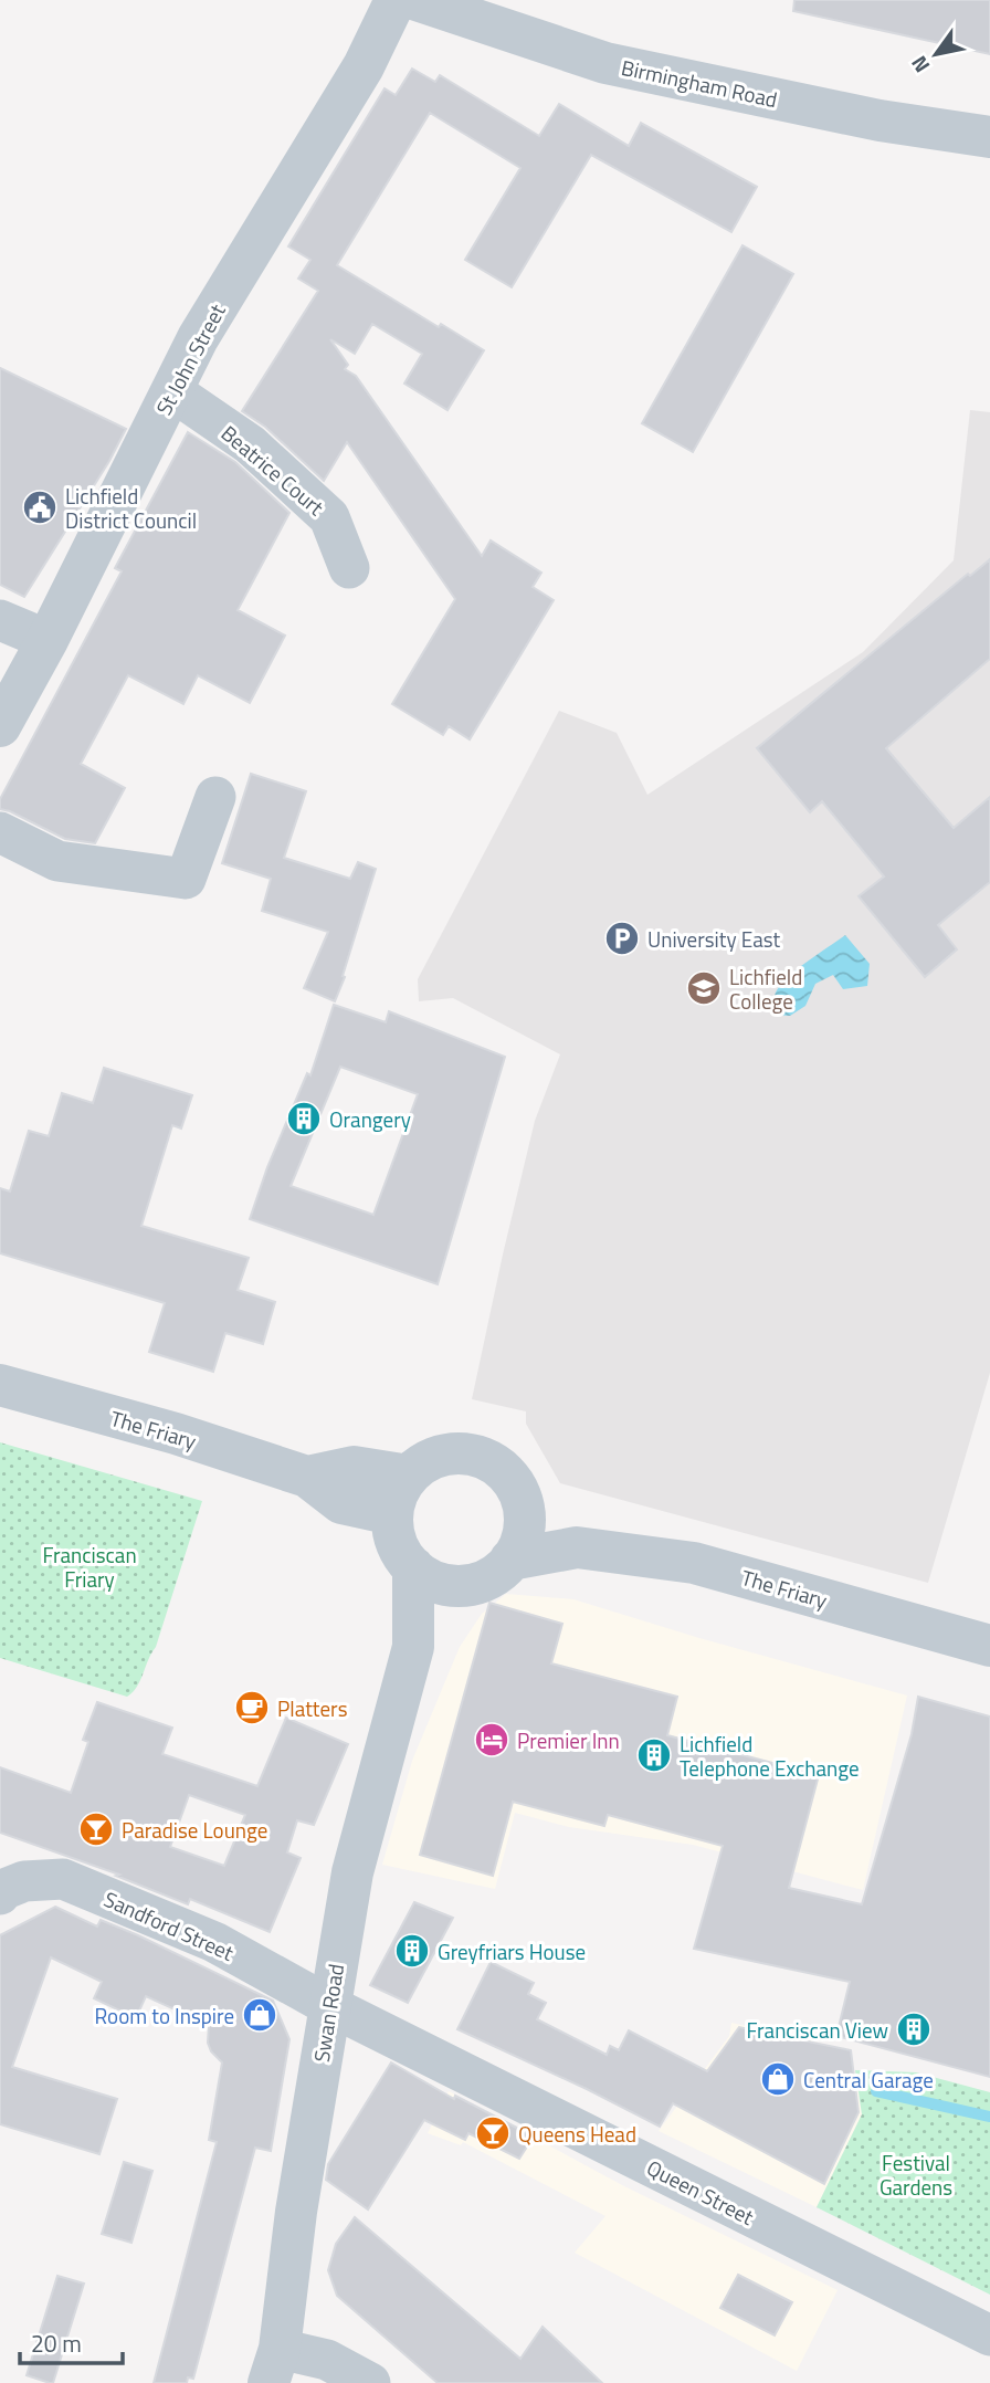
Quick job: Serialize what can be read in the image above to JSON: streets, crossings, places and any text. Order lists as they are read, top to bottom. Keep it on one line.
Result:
{"streets":{"street":["Birmingham Road","St John Street","Beatrice Court","The Friary","Sandford Street","Swan Road","Queen Street"]},"crossings":[["St John Street","Beatrice Court"],["The Friary","Swan Road"],["Sandford Street","Swan Road"],["Sandford Street","Queen Street"],["Swan Road","Queen Street"]],"parks":["Franciscan Friary","Festival Gardens"],"places":{"public building":["Lichfield District Council"],"parking":["University East"],"school or university":["Lichfield College"],"building":["Orangery","Lichfield Telephone Exchange","Greyfriars House","Franciscan View"],"cafe":["Platters"],"hotel":["Premier Inn"],"bar":["Paradise Lounge","Queens Head"],"shop":["Room to Inspire","Central Garage"]},"scale_bar":"20 m","north":"bottom left"}
